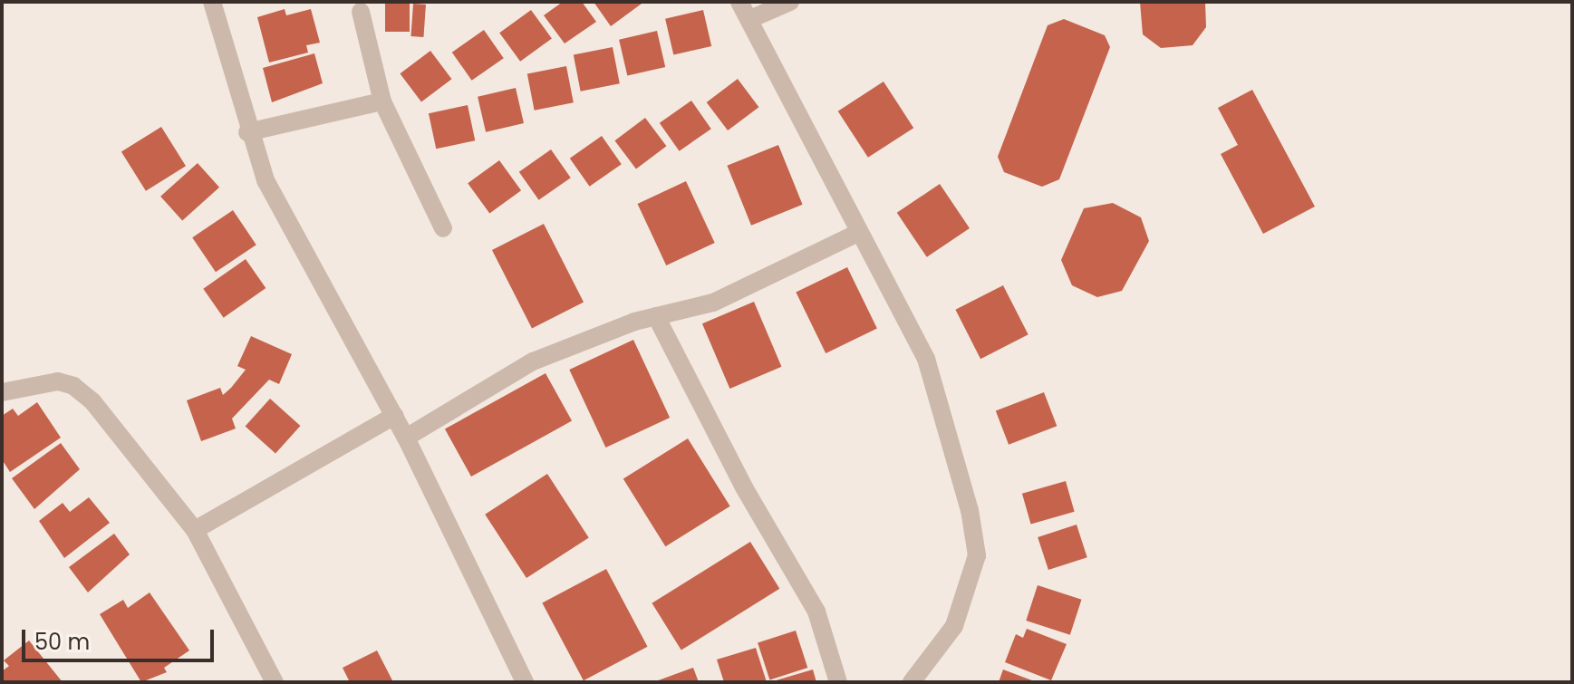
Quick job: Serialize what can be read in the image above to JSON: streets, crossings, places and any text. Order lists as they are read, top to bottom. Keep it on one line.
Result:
{"scale_bar":"50 m"}
